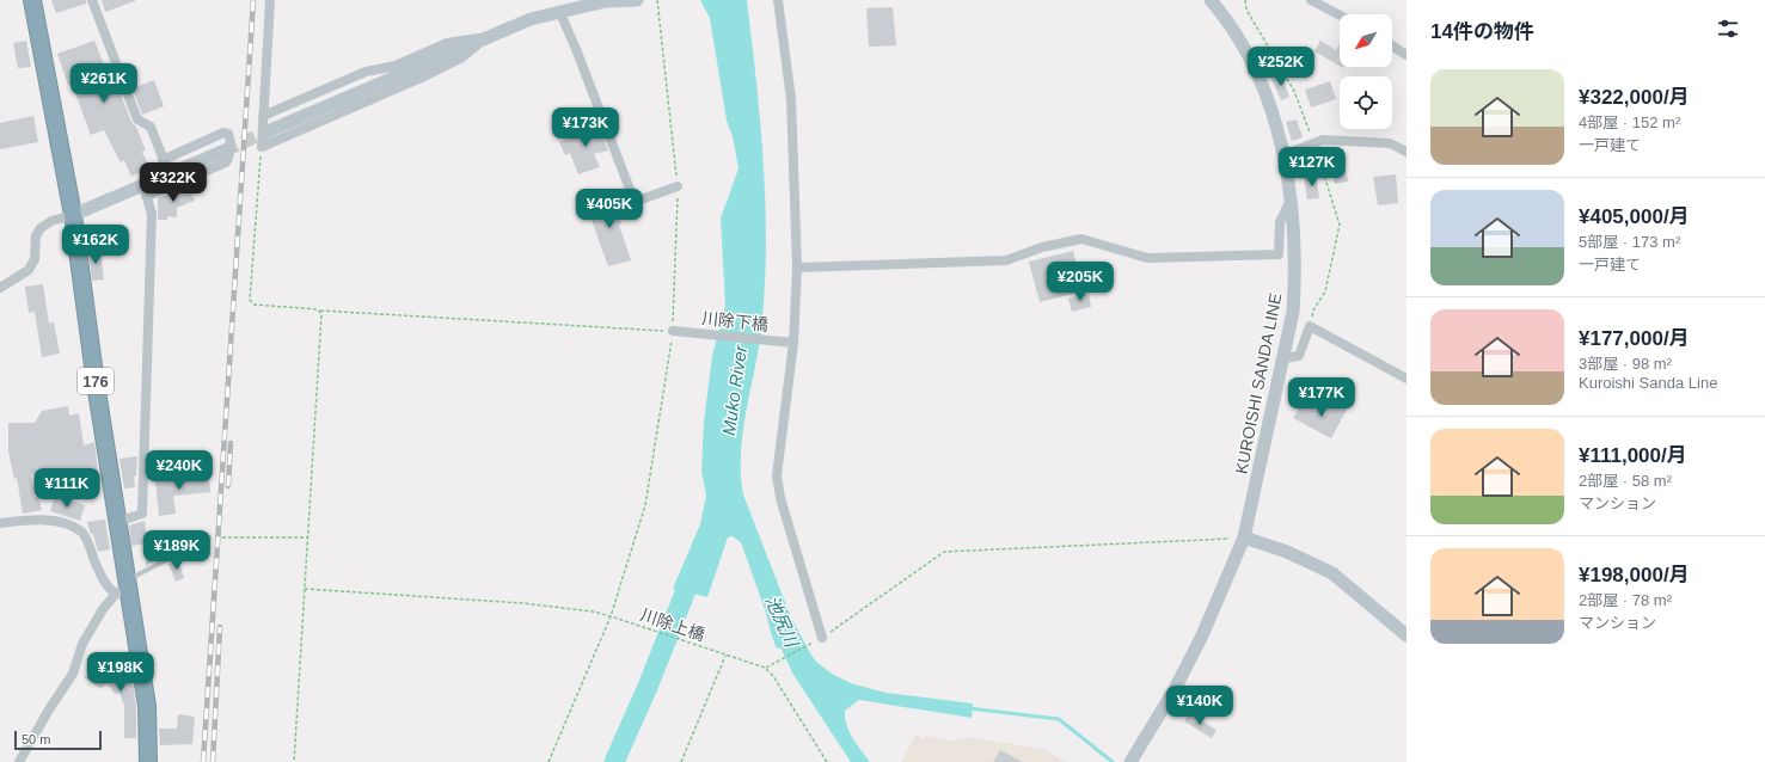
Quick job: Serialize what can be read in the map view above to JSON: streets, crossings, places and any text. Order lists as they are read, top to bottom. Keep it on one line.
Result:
{"streets":{"highway":["176"],"main road":["KUROISHI SANDA LINE"],"street":["川除下橋"],"path":["川除上橋"]},"water":["Muko River","池尻川"],"scale_bar":"50 m","north":"bottom left","page":{"heading":"14件の物件","price":["¥252K","¥261K","¥173K","¥127K","¥322K","¥405K","¥162K","¥205K","¥177K","¥240K","¥111K","¥189K","¥198K","¥140K"],"list":[{"name":"¥322,000/月","note":"4部屋 · 152 m² · 一戸建て"},{"name":"¥405,000/月","note":"5部屋 · 173 m² · 一戸建て"},{"name":"¥177,000/月","note":"3部屋 · 98 m² · Kuroishi Sanda Line"},{"name":"¥111,000/月","note":"2部屋 · 58 m² · マンション"},{"name":"¥198,000/月","note":"2部屋 · 78 m² · マンション"}],"scale":"50 m"}}
